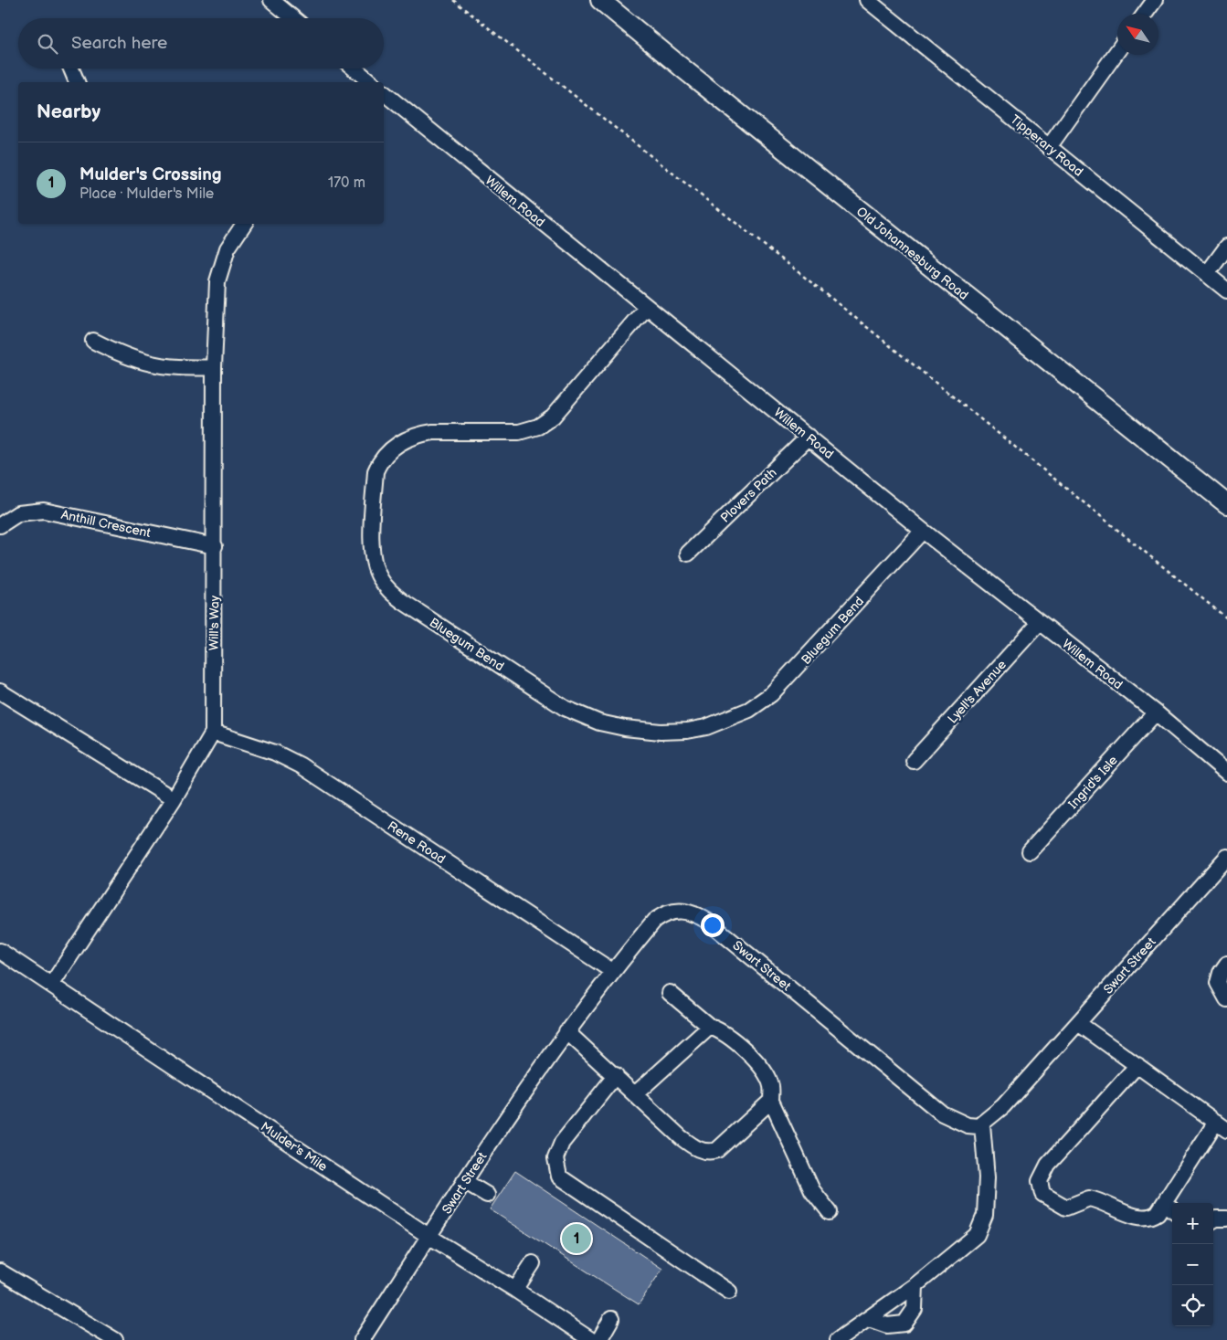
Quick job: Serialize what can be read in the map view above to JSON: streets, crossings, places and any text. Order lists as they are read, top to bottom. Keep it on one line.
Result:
{"streets":{"main road":["Old Johannesburg Road"],"street":["Tipperary Road","Willem Road","Plovers Path","Anthill Crescent","Will's Way","Bluegum Bend","Lyell's Avenue","Ingrid's Isle","Rene Road","Swart Street","Mulder's Mile"]},"crossings":[["Willem Road","Plovers Path"],["Willem Road","Bluegum Bend"],["Willem Road","Lyell's Avenue"],["Willem Road","Ingrid's Isle"],["Anthill Crescent","Will's Way"],["Will's Way","Rene Road"],["Rene Road","Swart Street"],["Swart Street","Mulder's Mile"]],"north":"top left","page":{"search":"Search here","heading":"Nearby","list":[{"mark":"1","name":"Mulder's Crossing","note":"Place · Mulder's Mile","value":"170 m"}],"map_buttons":["+","−"],"pins":"1"}}
